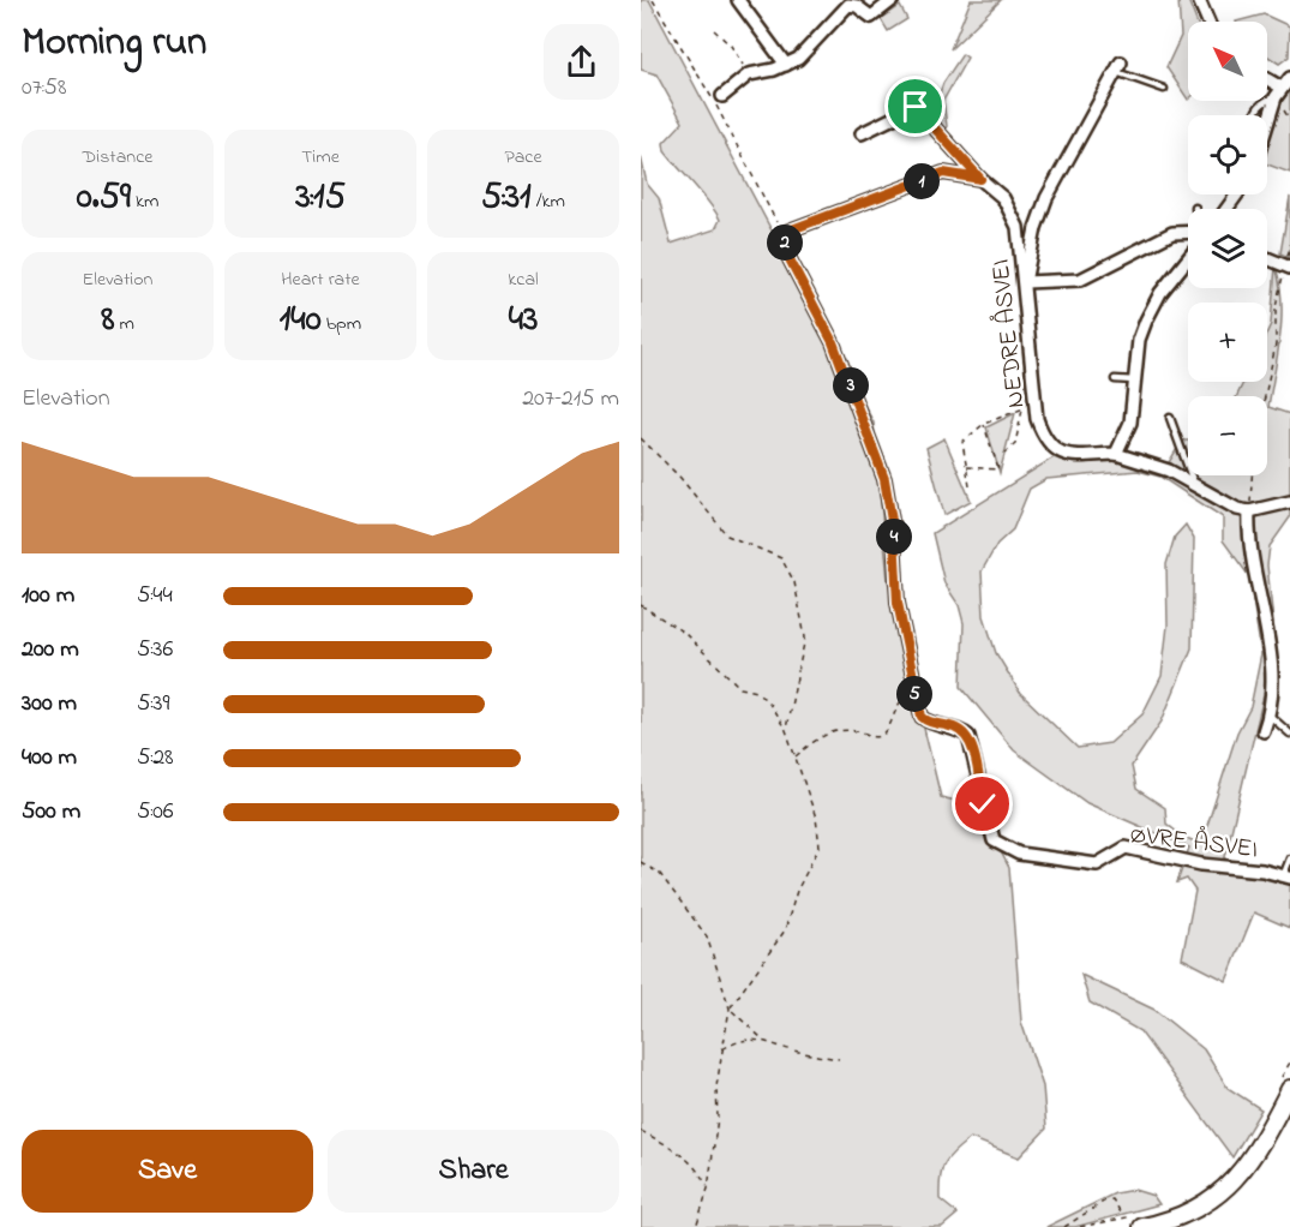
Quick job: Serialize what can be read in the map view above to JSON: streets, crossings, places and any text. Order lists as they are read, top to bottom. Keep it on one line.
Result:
{"streets":{"street":["NEDRE ÅSVEI","ØVRE ÅSVEI"]},"north":"top left","page":{"heading":["Morning run","07:58"],"map_buttons":["+","−"],"stats":[["Distance","0.59 km"],["Time","3:15"],["Pace","5:31 /km"],["Elevation","8 m"],["Heart rate","140 bpm"],["kcal","43"]],"pins":["1","2","3","4","5"],"chart":["Elevation","207–215 m"],"list":[{"name":"100 m","note":"5:44"},{"name":"200 m","note":"5:36"},{"name":"300 m","note":"5:39"},{"name":"400 m","note":"5:28"},{"name":"500 m","note":"5:06"}],"buttons":["Save","Share"]}}
